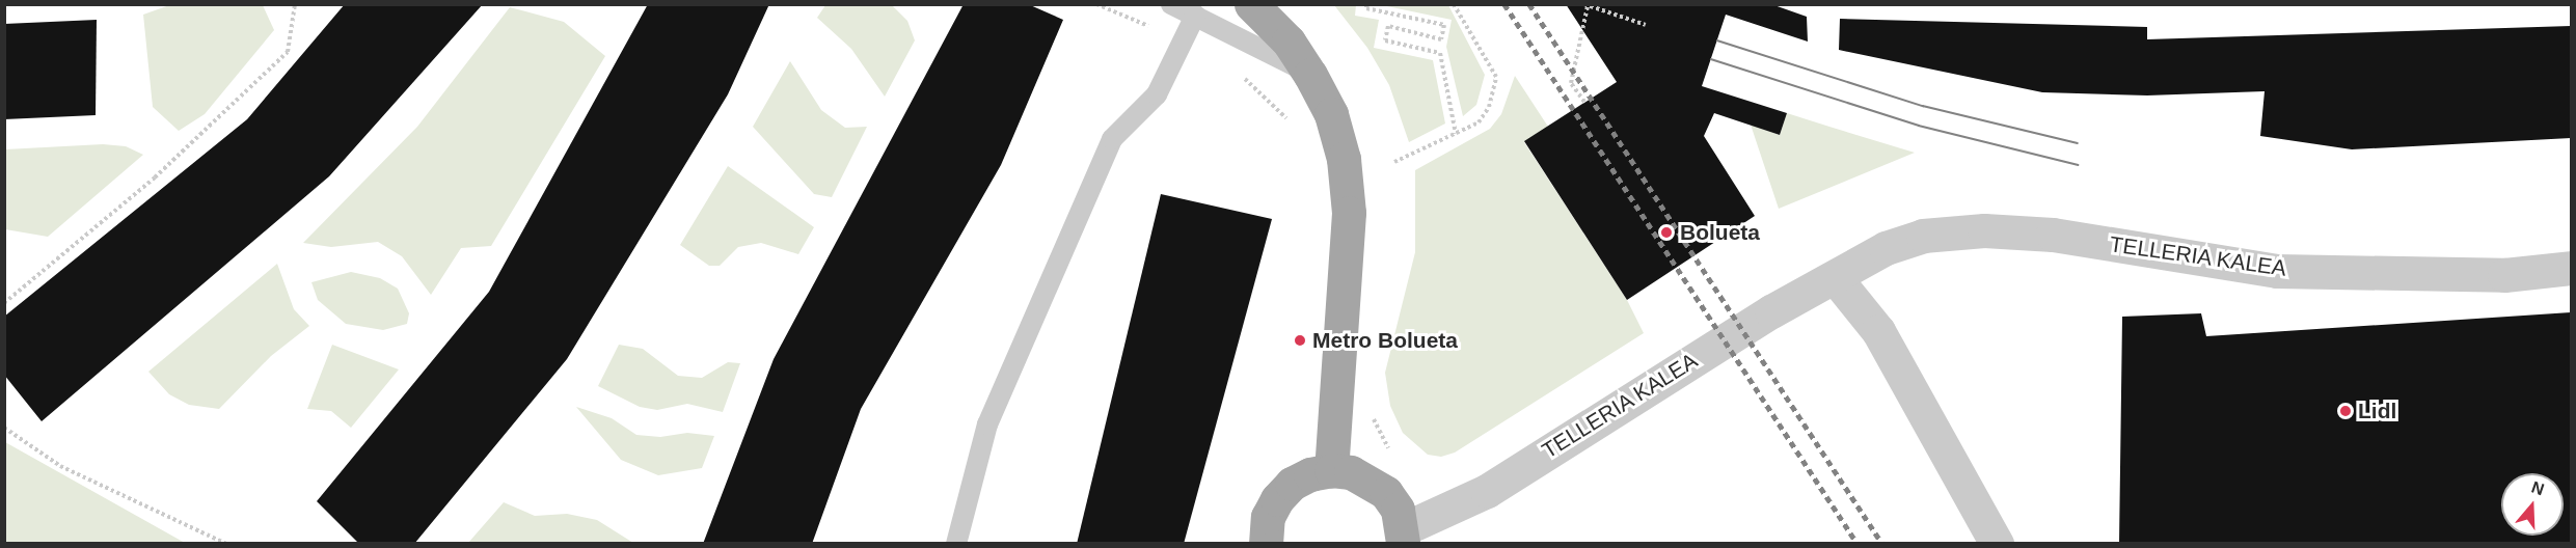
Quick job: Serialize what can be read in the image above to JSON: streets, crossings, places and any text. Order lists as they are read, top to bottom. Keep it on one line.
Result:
{"streets":{"street":["TELLERIA KALEA"]},"places":["Bolueta","Metro Bolueta","Lidl"],"north":"top"}
